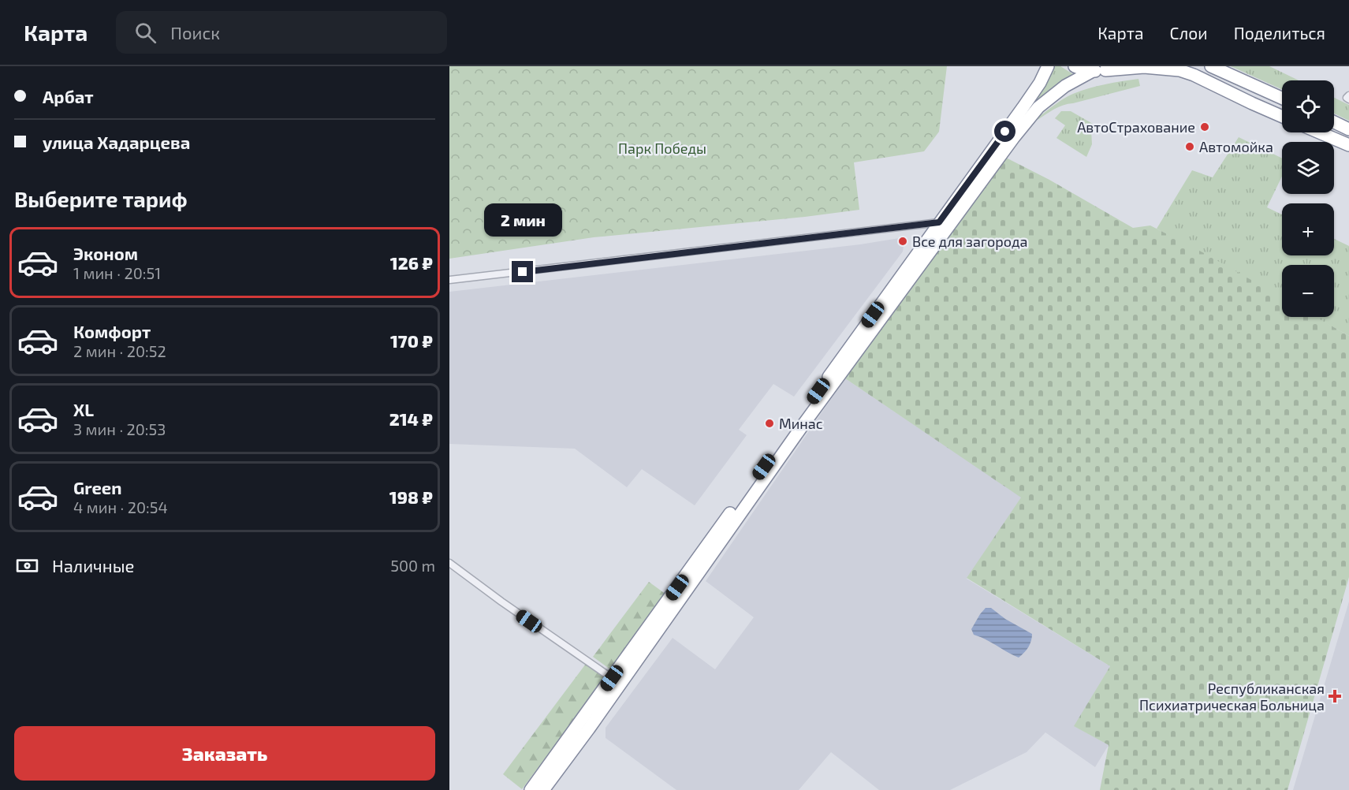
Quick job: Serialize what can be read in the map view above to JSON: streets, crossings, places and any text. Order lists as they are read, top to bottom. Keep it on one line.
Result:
{"parks":["Парк Победы"],"places":{"other":["АвтоСтрахование","Автомойка","Все для загорода","Минас"],"health":["Республиканская Психиатрическая Больница"]},"page":{"header":"Карта","search":"Поиск","nav":["Карта","Слои","Поделиться"],"banner":["Арбат","улица Хадарцева"],"map_buttons":["+","−"],"heading":"Выберите тариф","bubble":"2 мин","list":[{"name":"Эконом","note":"1 мин · 20:51","value":"126 ₽"},{"name":"Комфорт","note":"2 мин · 20:52","value":"170 ₽"},{"name":"XL","note":"3 мин · 20:53","value":"214 ₽"},{"name":"Green","note":"4 мин · 20:54","value":"198 ₽"}],"pay":["Наличные","500 m"],"buttons":"Заказать"}}
